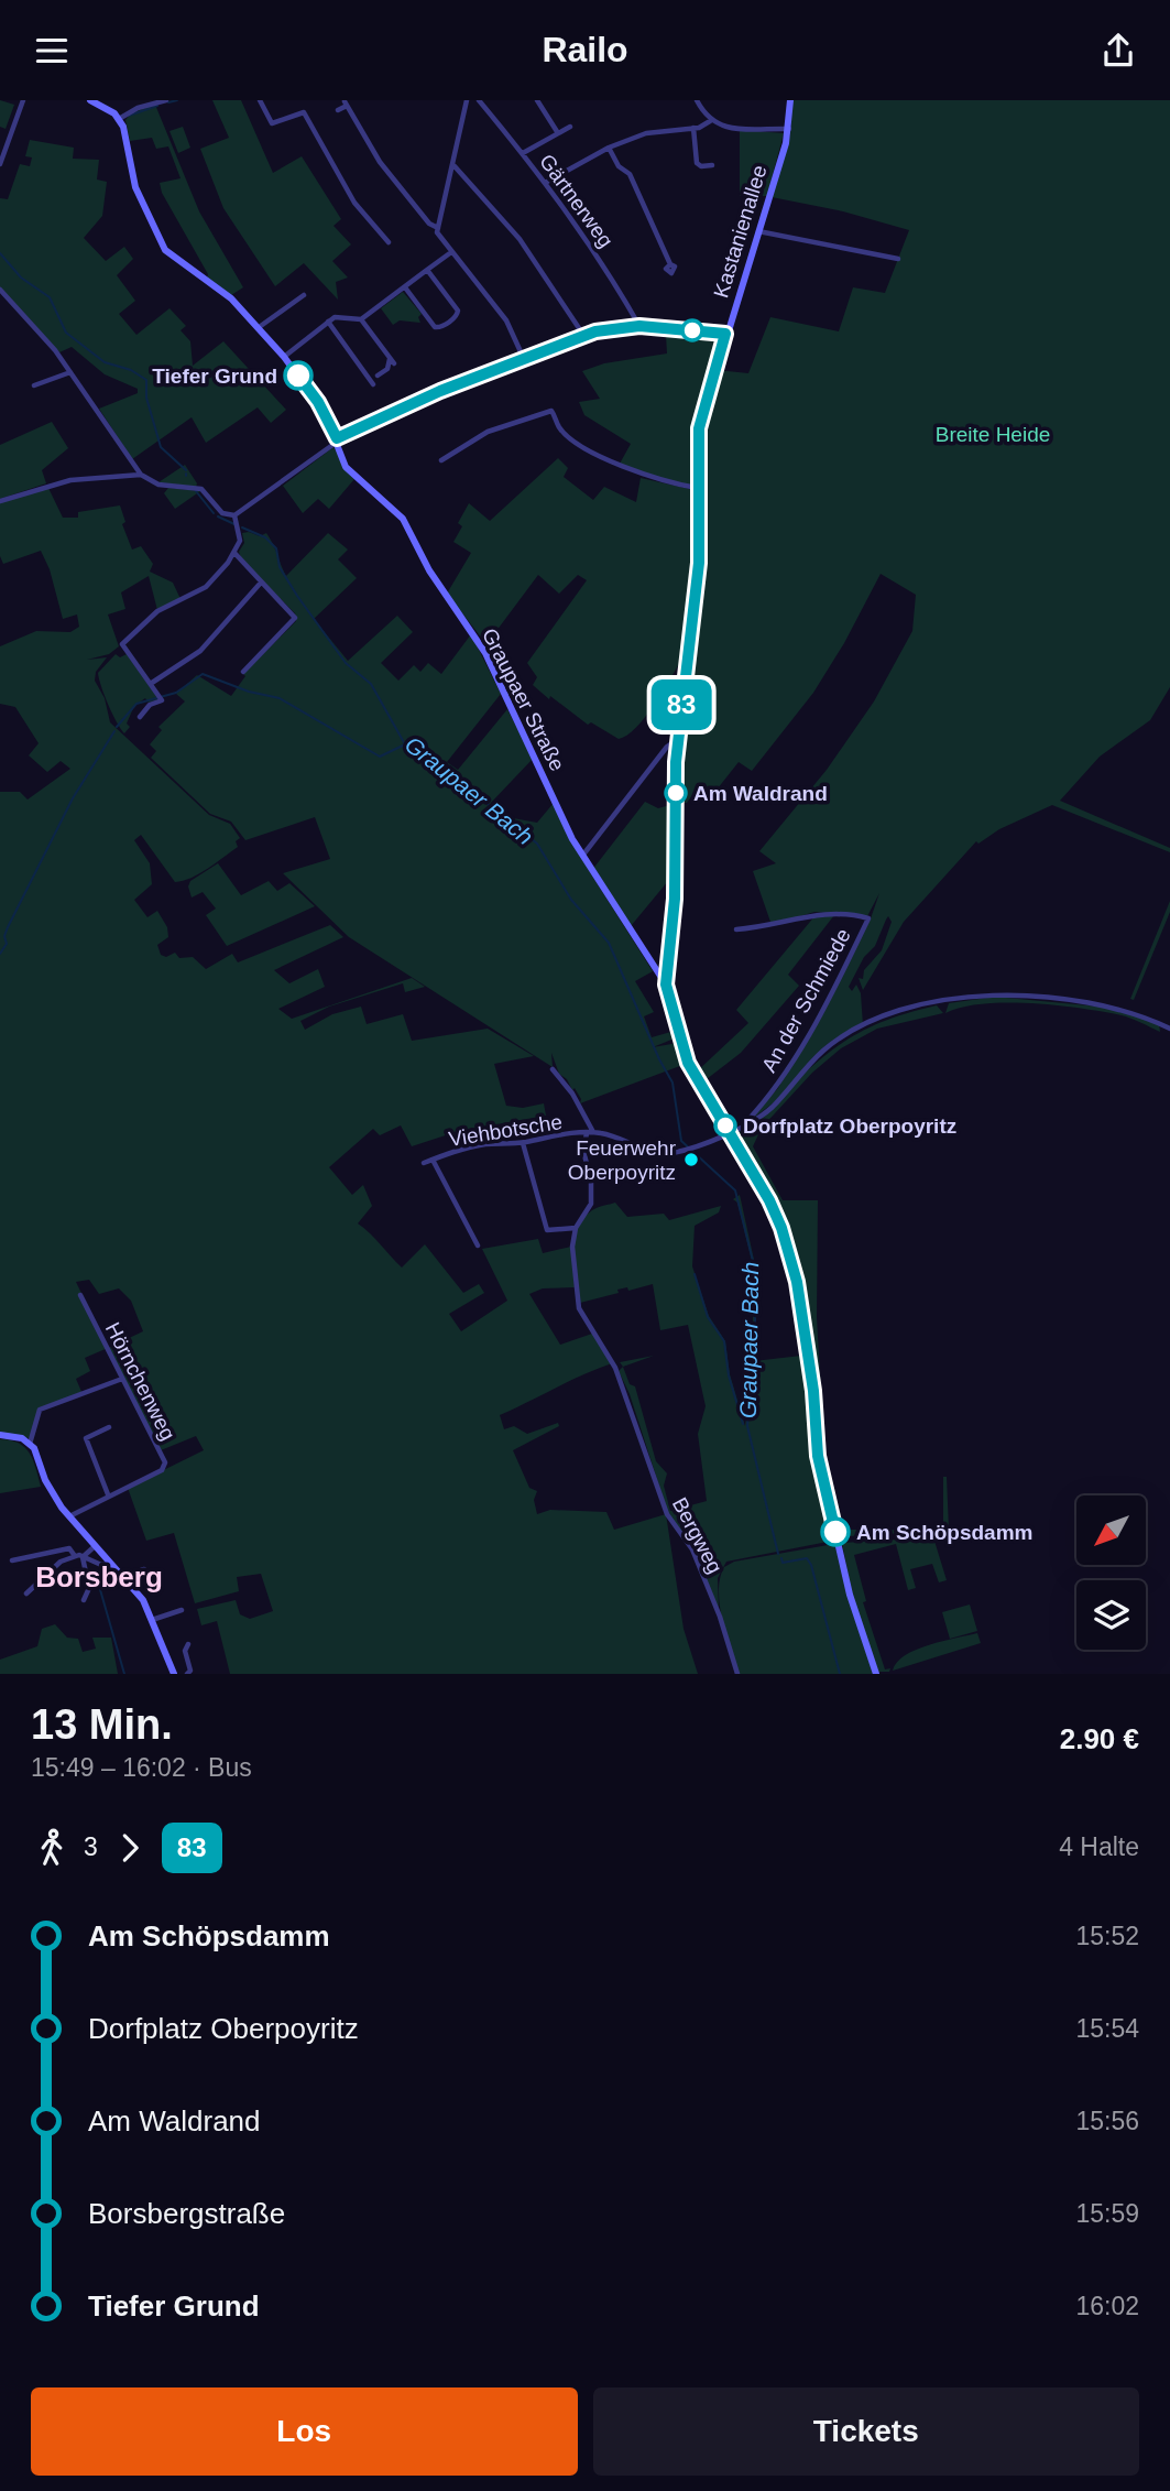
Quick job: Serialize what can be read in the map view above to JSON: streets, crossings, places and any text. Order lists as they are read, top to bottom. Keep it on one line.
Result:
{"streets":{"main road":["Kastanienallee","Graupaer Straße"],"street":["Gärtnerweg","An der Schmiede","Viehbotsche","Hörnchenweg","Bergweg"]},"crossings":[["Kastanienallee","Graupaer Straße"]],"districts":["Borsberg"],"water":["Graupaer Bach"],"parks":["Breite Heide"],"places":["Tiefer Grund","Am Waldrand","Dorfplatz Oberpoyritz","Feuerwehr Oberpoyritz","Am Schöpsdamm"],"lines":["bus line 83"],"north":"bottom left","page":{"header":"Railo","on_map":"83","heading":["13 Min.","15:49 – 16:02 · Bus","2.90 €"],"legs":["3","83","4 Halte"],"list":[{"name":"Am Schöpsdamm","value":"15:52"},{"name":"Dorfplatz Oberpoyritz","value":"15:54"},{"name":"Am Waldrand","value":"15:56"},{"name":"Borsbergstraße","value":"15:59"},{"name":"Tiefer Grund","value":"16:02"}],"buttons":["Los","Tickets"]}}
